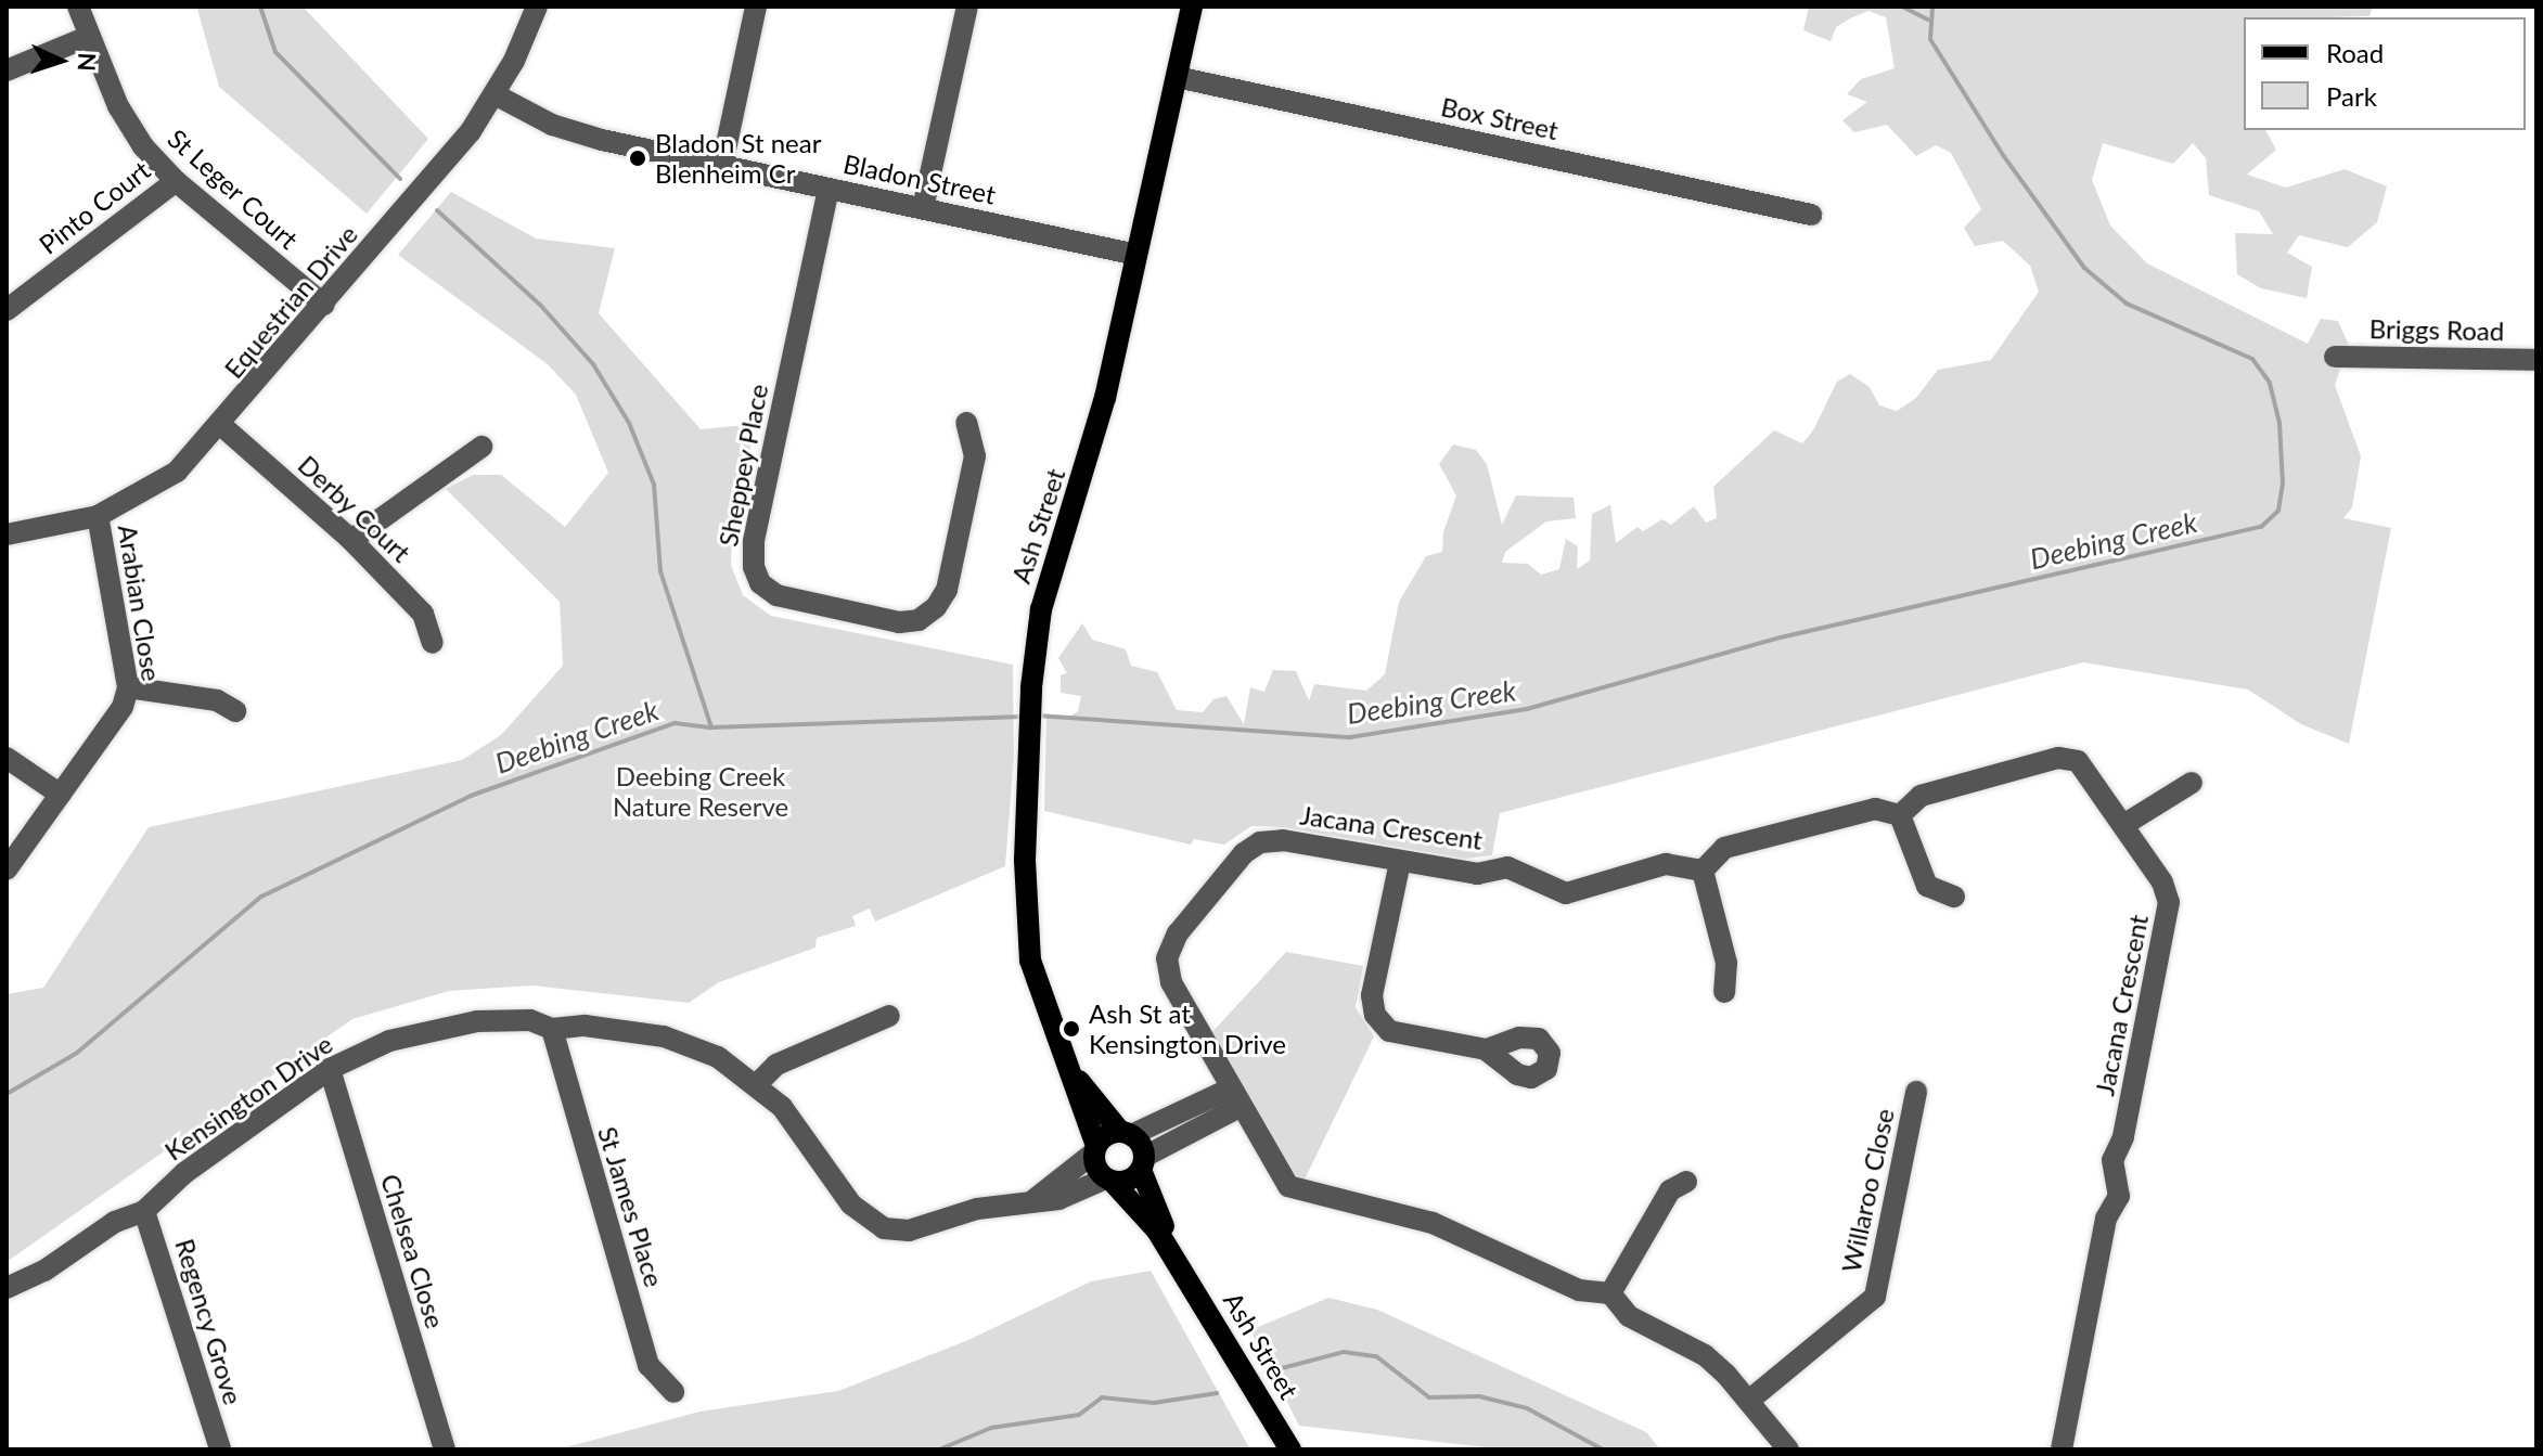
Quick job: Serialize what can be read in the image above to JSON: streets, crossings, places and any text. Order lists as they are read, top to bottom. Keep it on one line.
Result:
{"streets":{"main road":["Ash Street"],"street":["Box Street","Bladon Street","St Leger Court","Pinto Court","Equestrian Drive","Briggs Road","Sheppey Place","Derby Court","Arabian Close","Jacana Crescent","Kensington Drive","Willaroo Close","St James Place","Chelsea Close","Regency Grove"]},"crossings":[["Box Street","Ash Street"],["Bladon Street","Equestrian Drive"],["Bladon Street","Sheppey Place"],["Bladon Street","Ash Street"],["St Leger Court","Pinto Court"],["St Leger Court","Equestrian Drive"],["Equestrian Drive","Derby Court"],["Equestrian Drive","Arabian Close"],["Ash Street","Kensington Drive"],["Kensington Drive","St James Place"],["Kensington Drive","Chelsea Close"],["Kensington Drive","Regency Grove"]],"water":["Deebing Creek"],"parks":["Deebing Creek Nature Reserve"],"places":["Bladon St near Blenheim Cr","Ash St at Kensington Drive"],"legend":["Road","Park"],"north":"right"}
